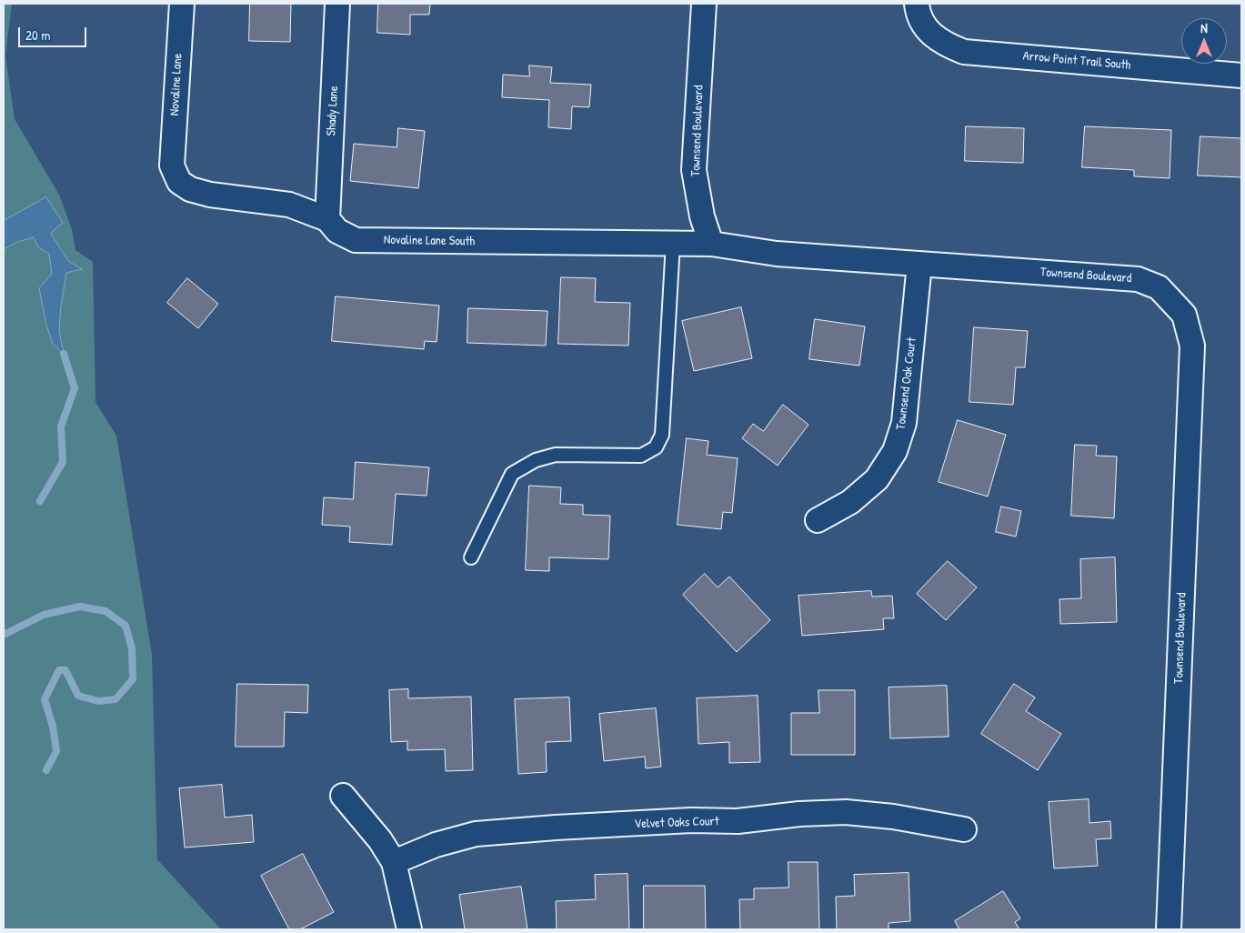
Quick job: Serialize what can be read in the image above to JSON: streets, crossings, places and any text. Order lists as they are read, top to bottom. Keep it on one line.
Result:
{"streets":{"street":["Arrow Point Trail South","Novaline Lane","Shady Lane","Townsend Boulevard","Novaline Lane South","Townsend Oak Court","Velvet Oaks Court"]},"crossings":[["Novaline Lane","Novaline Lane South"],["Shady Lane","Novaline Lane South"],["Townsend Boulevard","Novaline Lane South"],["Townsend Boulevard","Townsend Oak Court"]],"scale_bar":"20 m","north":"top"}
